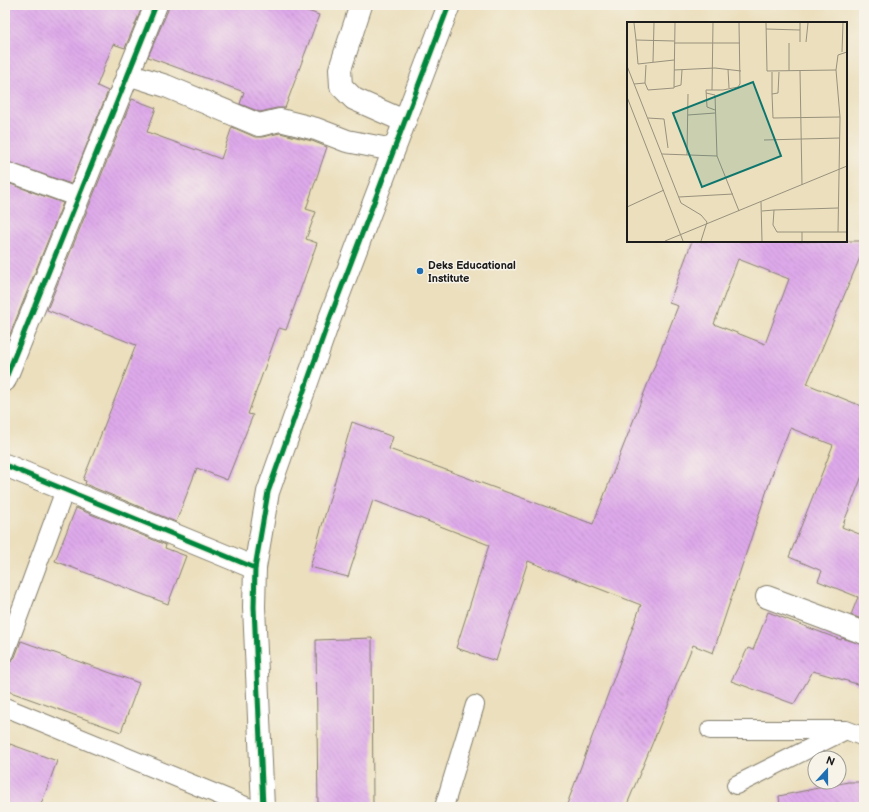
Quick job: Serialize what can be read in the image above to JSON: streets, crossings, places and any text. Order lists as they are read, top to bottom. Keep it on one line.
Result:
{"places":["Deks Educational Institute"],"north":"top"}
